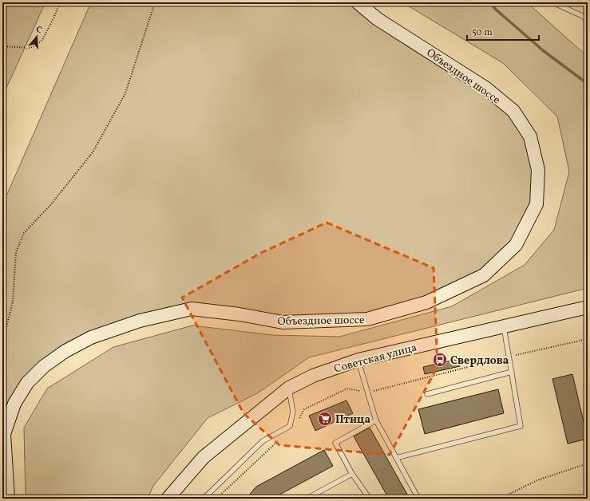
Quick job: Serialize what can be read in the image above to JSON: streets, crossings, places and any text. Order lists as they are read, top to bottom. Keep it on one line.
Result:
{"streets":{"street":["Объездное шоссе","Советская улица"]},"places":{"bus stop":["Свердлова"],"supermarket":["Птица"]},"scale_bar":"50 m","north":"top"}
